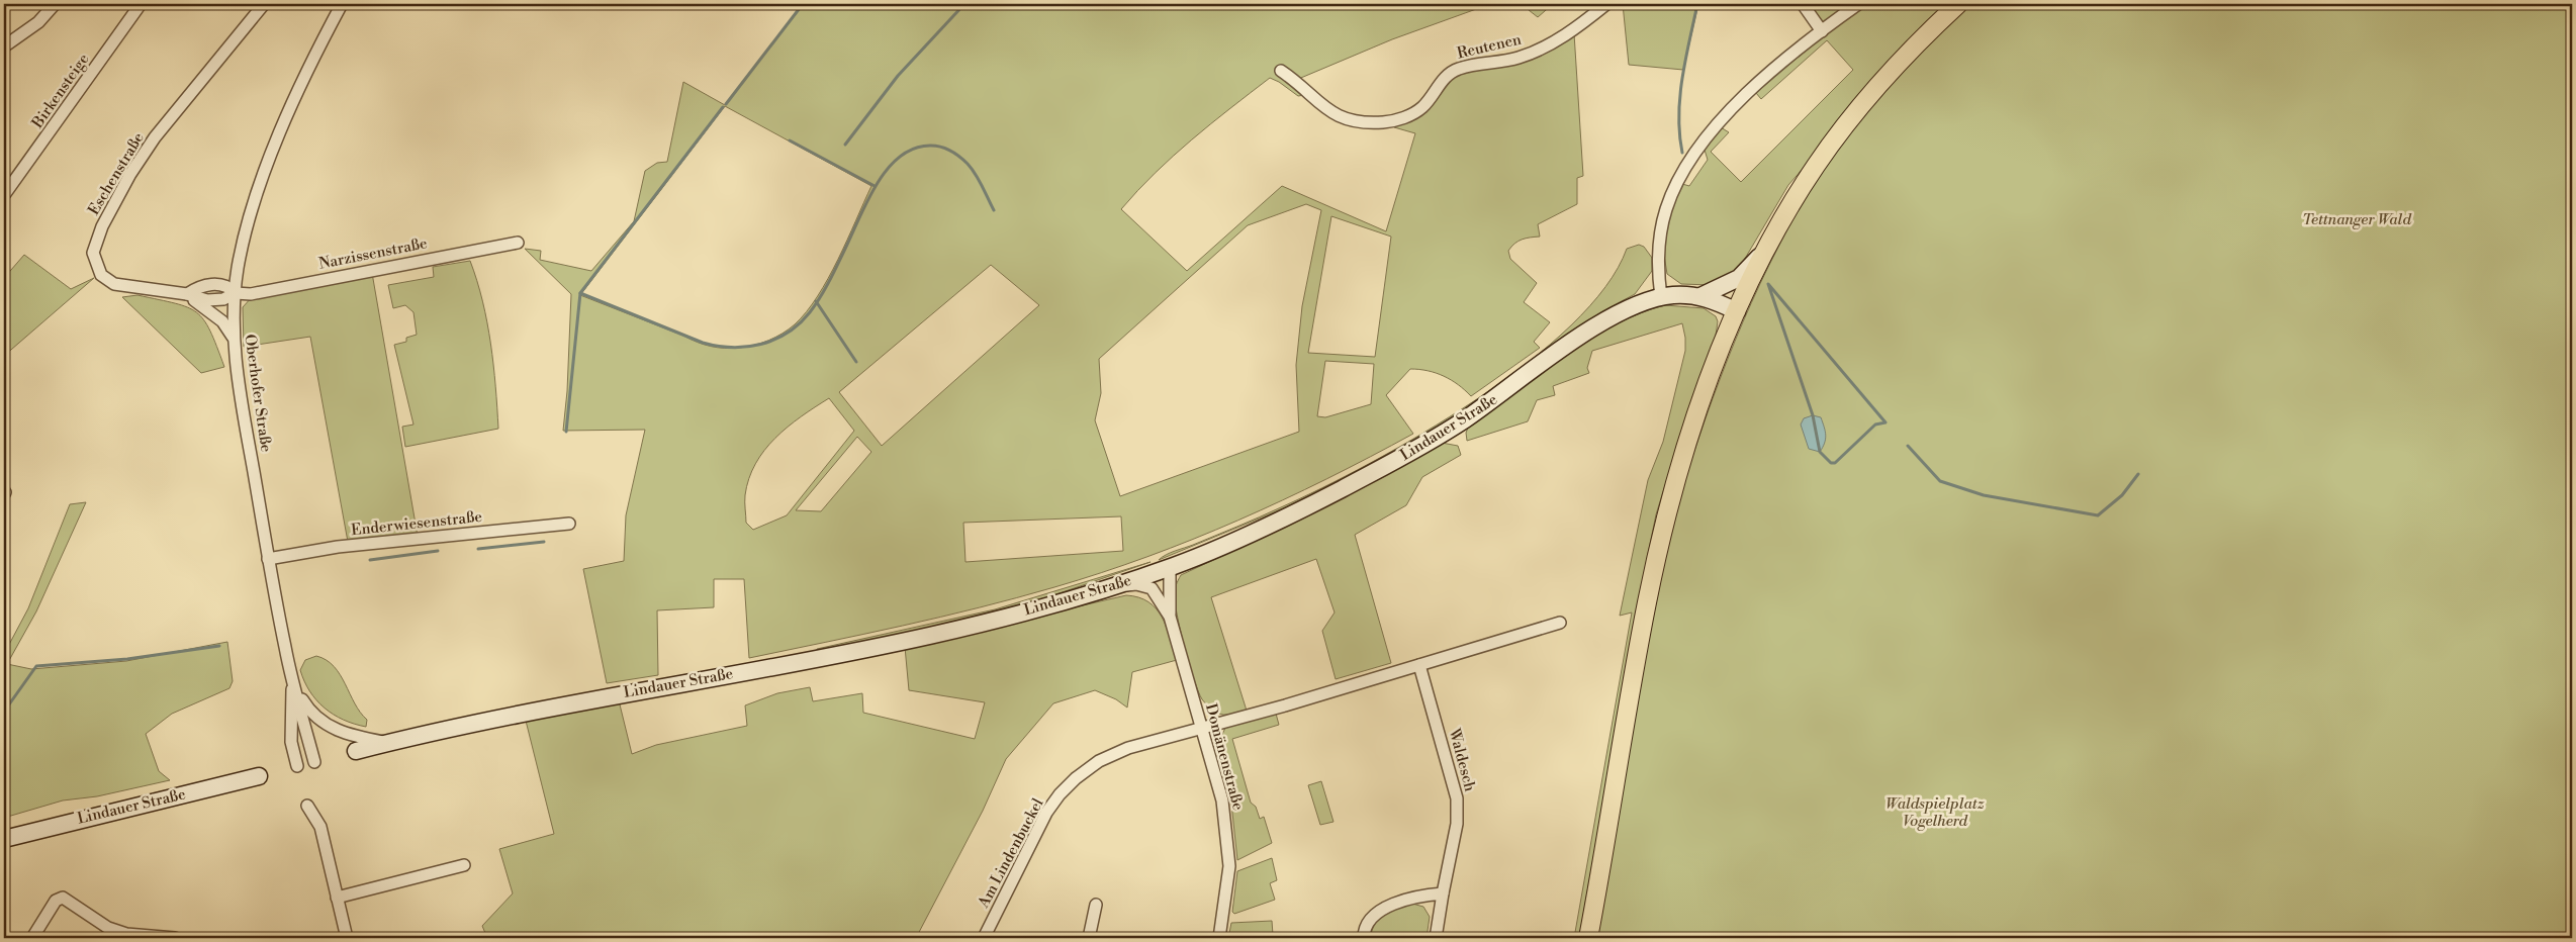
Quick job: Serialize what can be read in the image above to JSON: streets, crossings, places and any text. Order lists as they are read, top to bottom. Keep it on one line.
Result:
{"streets":{"main road":["Lindauer Straße"],"street":["Reutenen","Birkensteige","Eschenstraße","Narzissenstraße","Oberhofer Straße","Enderwiesenstraße","Domänenstraße","Waldesch","Am Lindenbuckel"]},"crossings":[["Eschenstraße","Narzissenstraße"],["Eschenstraße","Oberhofer Straße"],["Narzissenstraße","Oberhofer Straße"],["Oberhofer Straße","Lindauer Straße"],["Oberhofer Straße","Enderwiesenstraße"],["Lindauer Straße","Domänenstraße"],["Domänenstraße","Am Lindenbuckel"]],"parks":["Tettnanger Wald","Waldspielplatz Vogelherd"]}
